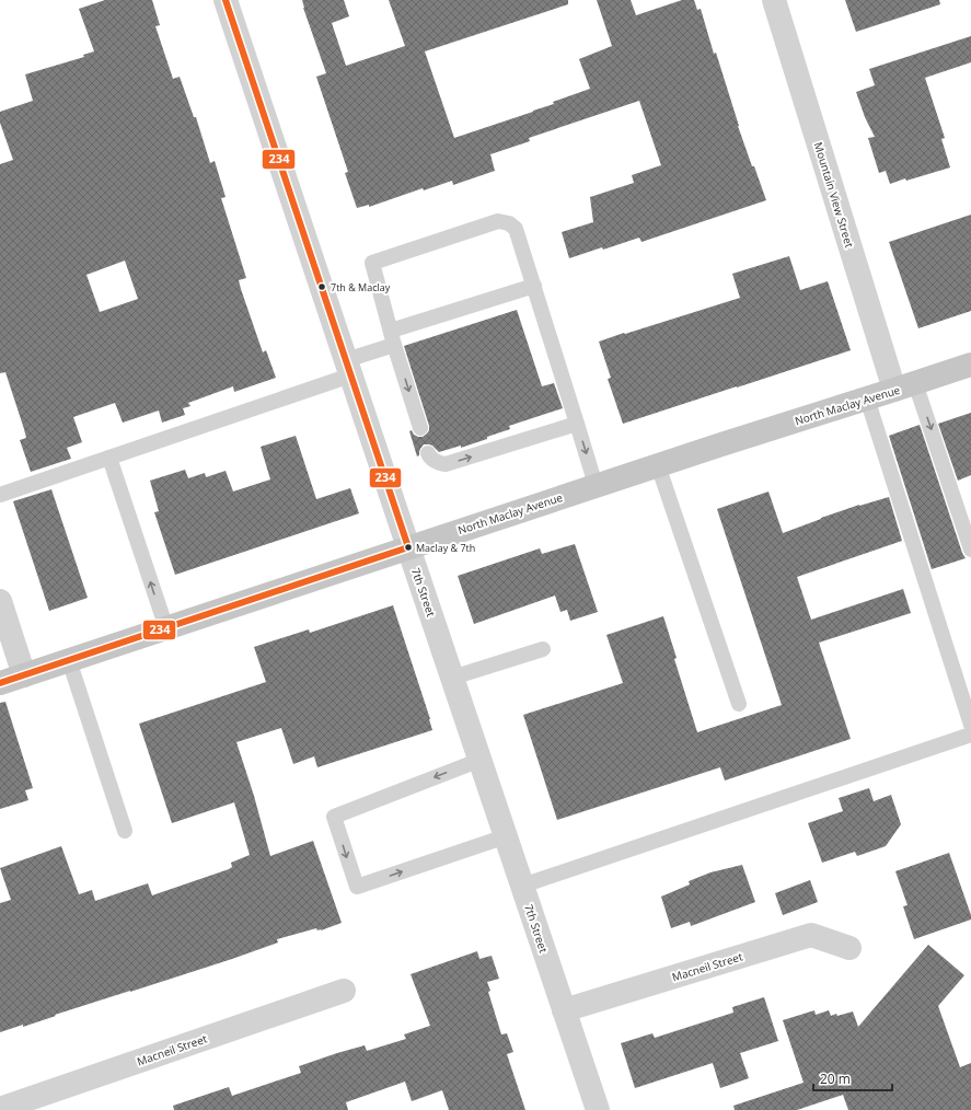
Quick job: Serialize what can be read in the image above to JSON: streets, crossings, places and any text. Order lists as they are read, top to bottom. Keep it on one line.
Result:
{"streets":{"main road":["North Maclay Avenue"],"street":["Mountain View Street","7th Street","Macneil Street"]},"crossings":[["Mountain View Street","North Maclay Avenue"],["North Maclay Avenue","7th Street"],["7th Street","Macneil Street"]],"places":["7th & Maclay","Maclay & 7th"],"lines":["transit line 234"],"scale_bar":"20 m"}
